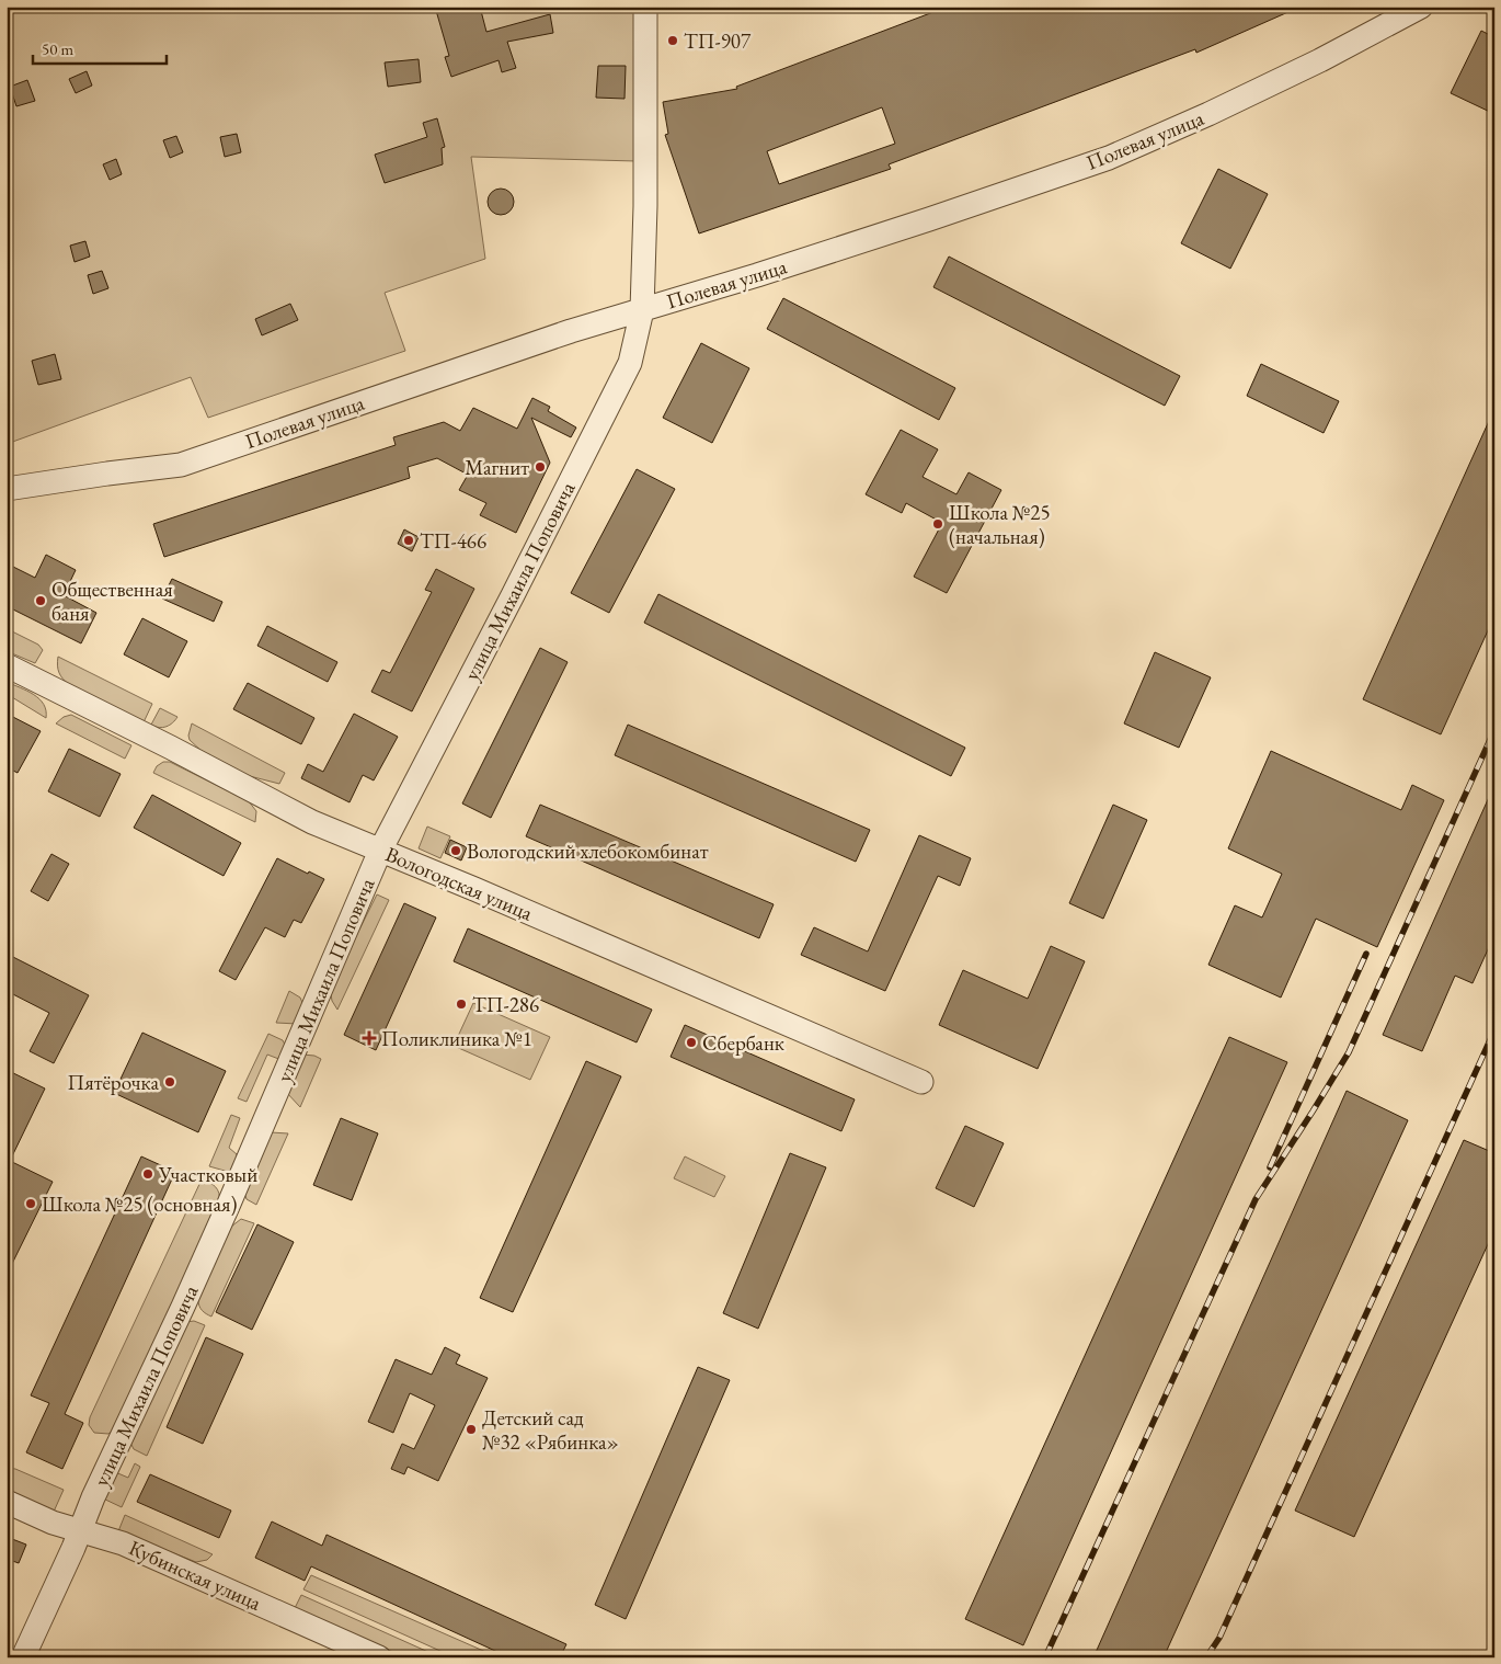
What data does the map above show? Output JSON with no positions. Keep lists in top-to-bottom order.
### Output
{
  "streets": {
    "street": [
      "Полевая улица",
      "улица Михаила Поповича",
      "Вологодская улица",
      "Кубинская улица"
    ]
  },
  "crossings": [
    ["Полевая улица", "улица Михаила Поповича"],
    ["улица Михаила Поповича", "Вологодская улица"],
    ["улица Михаила Поповича", "Кубинская улица"]
  ],
  "places": {
    "other": [
      "ТП-907",
      "Магнит",
      "Школа №25 (начальная)",
      "ТП-466",
      "Общественная баня",
      "Вологодский хлебокомбинат",
      "ТП-286",
      "Сбербанк",
      "Пятёрочка",
      "Участковый",
      "Школа №25 (основная)",
      "Детский сад №32 «Рябинка»"
    ],
    "health": ["Поликлиника №1"]
  },
  "scale_bar": "50 m"
}
